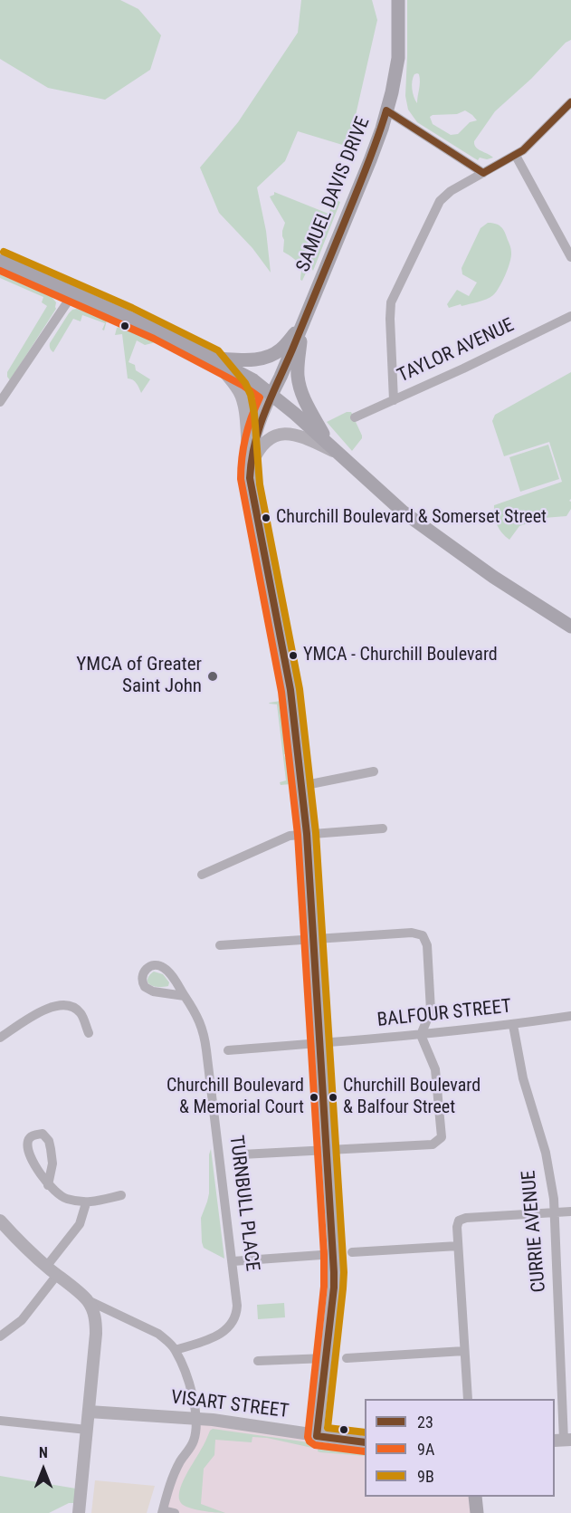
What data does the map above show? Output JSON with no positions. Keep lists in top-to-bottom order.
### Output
{
  "streets": {
    "main road": ["SAMUEL DAVIS DRIVE"],
    "street": [
      "TAYLOR AVENUE",
      "BALFOUR STREET",
      "TURNBULL PLACE",
      "CURRIE AVENUE",
      "VISART STREET"
    ]
  },
  "crossings": [
    ["BALFOUR STREET", "CURRIE AVENUE"]
  ],
  "places": [
    "Churchill Boulevard & Somerset Street",
    "YMCA - Churchill Boulevard",
    "YMCA of Greater Saint John",
    "Churchill Boulevard & Memorial Court",
    "Churchill Boulevard & Balfour Street"
  ],
  "lines": ["transit line 23", "transit line 9B", "transit line 9A"],
  "legend": ["23", "9A", "9B"],
  "north": "top"
}
